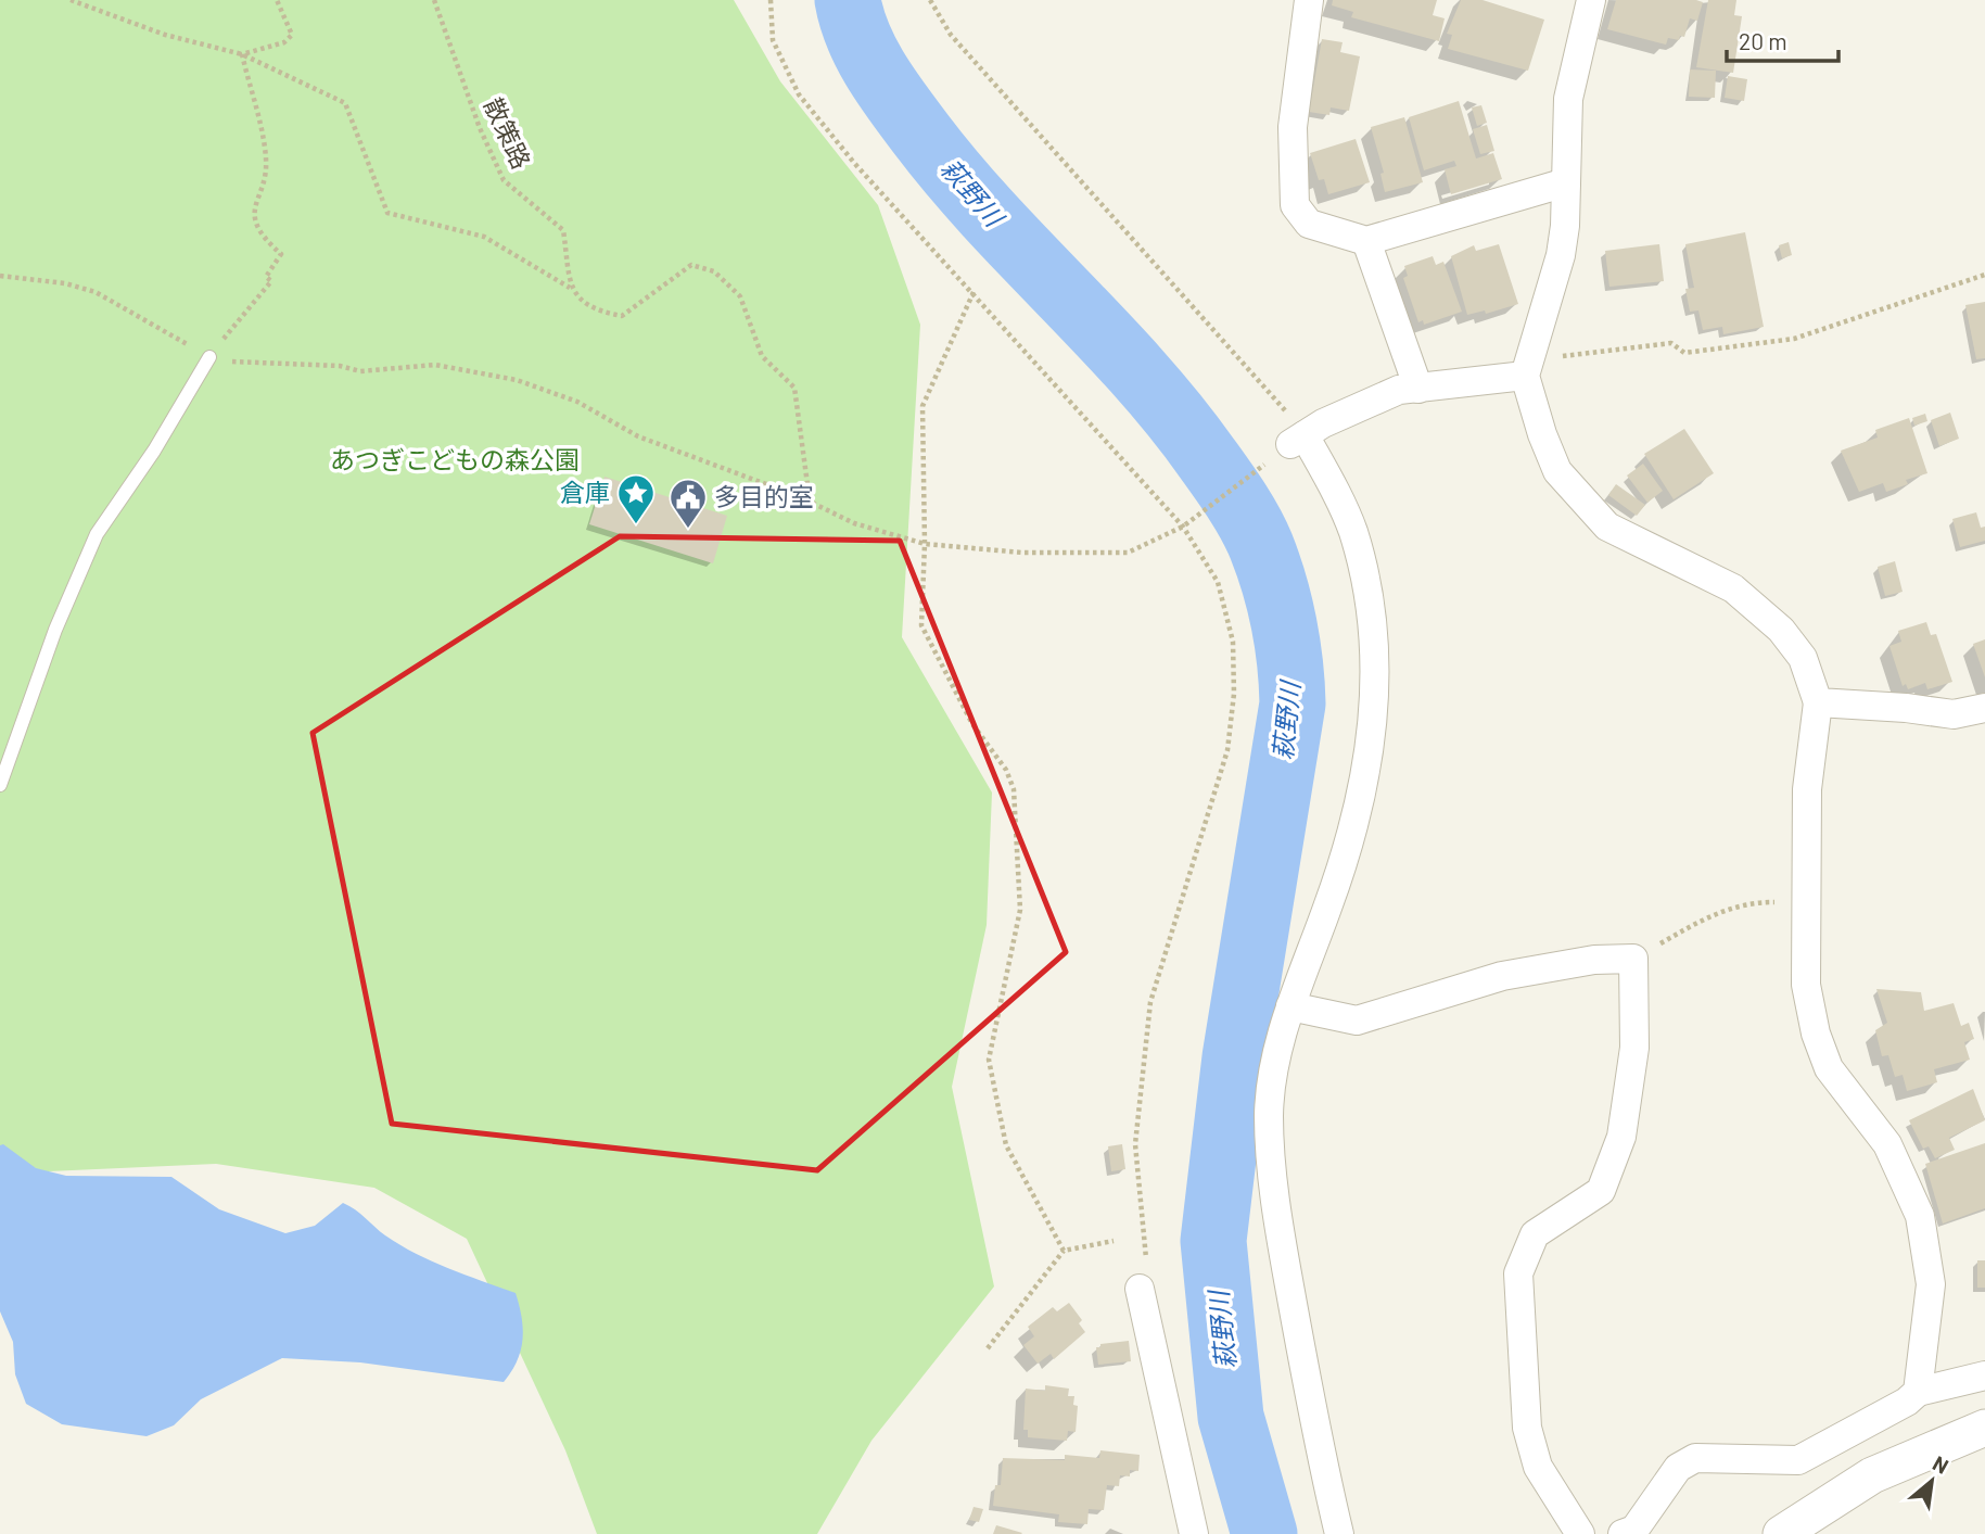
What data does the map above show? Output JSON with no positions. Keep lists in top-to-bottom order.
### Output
{
  "streets": {
    "path": ["散策路"]
  },
  "water": ["萩野川"],
  "parks": ["あつぎこどもの森公園"],
  "places": {
    "place": ["倉庫"],
    "public building": ["多目的室"]
  },
  "scale_bar": "20 m",
  "north": "top right"
}
